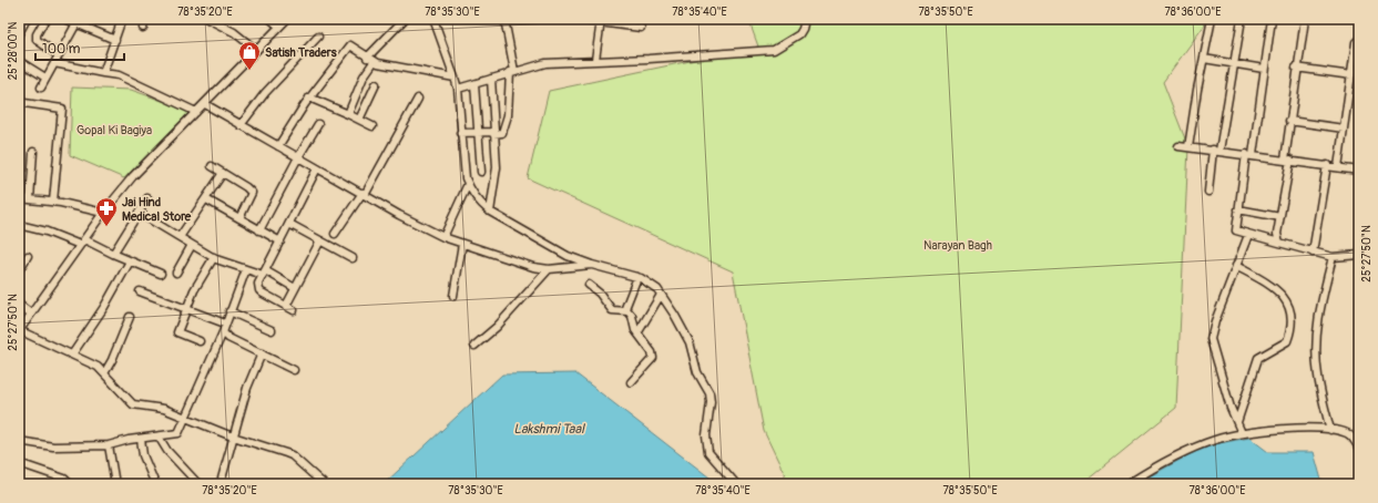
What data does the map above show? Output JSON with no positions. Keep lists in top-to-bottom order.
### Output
{
  "water": ["Lakshmi Taal"],
  "parks": ["Gopal Ki Bagiya", "Narayan Bagh"],
  "places": {
    "shop": ["Satish Traders"],
    "pharmacy": ["Jai Hind Medical Store"]
  },
  "scale_bar": "100 m",
  "coordinates": [
    "78°35'20\"E",
    "78°35'30\"E",
    "78°35'40\"E",
    "78°35'50\"E",
    "78°36'00\"E",
    "25°28'00\"N",
    "25°27'50\"N"
  ]
}
